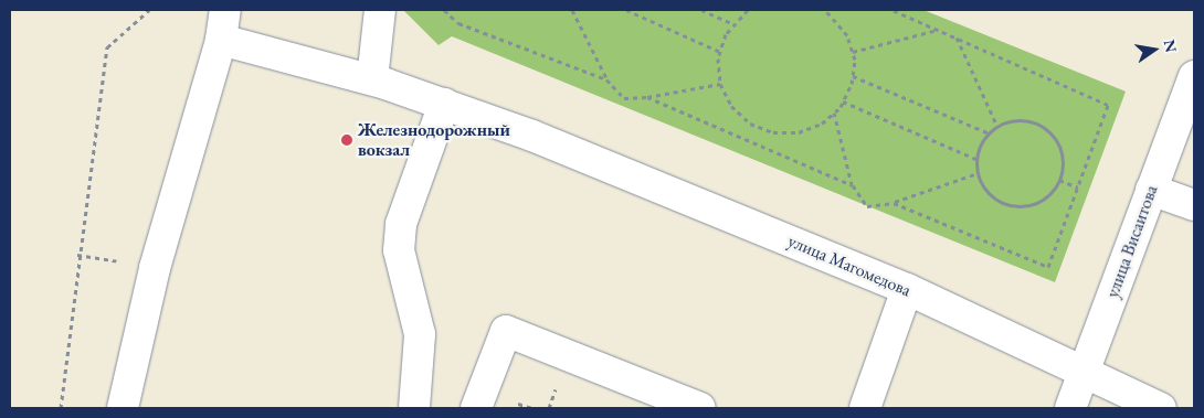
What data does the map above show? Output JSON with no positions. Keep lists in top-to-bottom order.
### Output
{
  "streets": {
    "street": ["улица Висаитова", "улица Магомедова"]
  },
  "crossings": [
    ["улица Висаитова", "улица Магомедова"]
  ],
  "places": ["Железнодорожный вокзал"],
  "north": "right"
}
